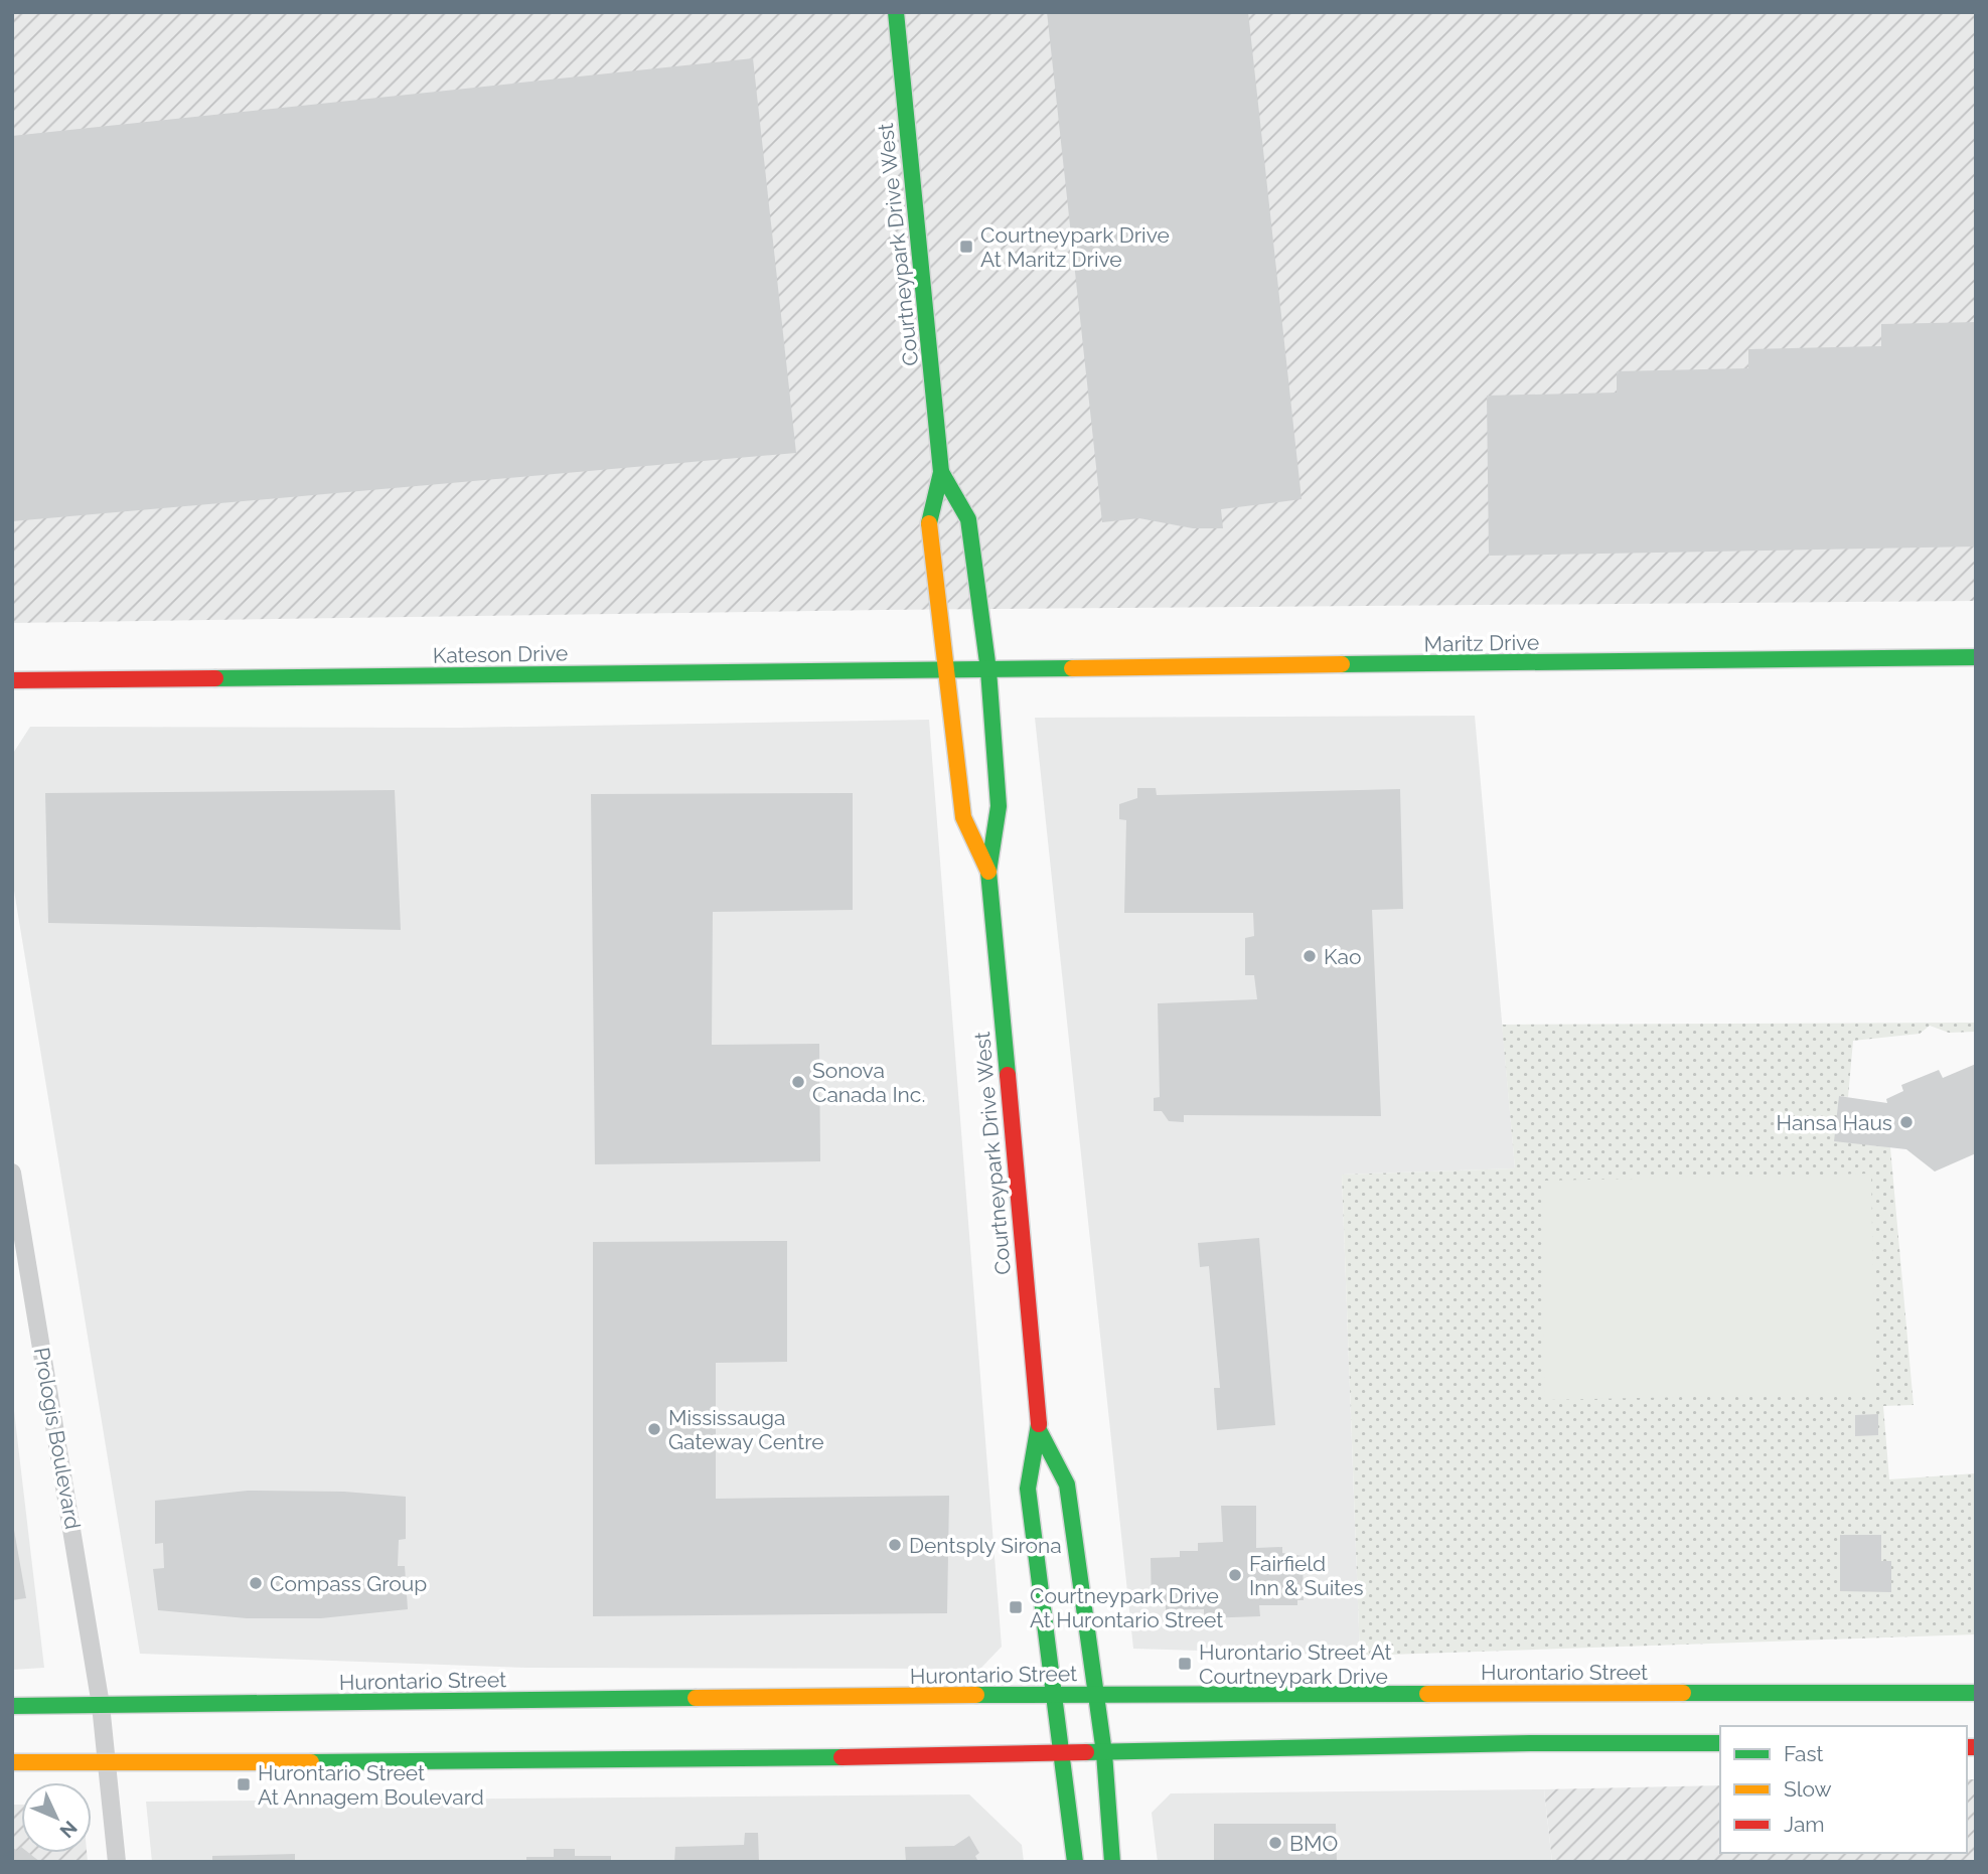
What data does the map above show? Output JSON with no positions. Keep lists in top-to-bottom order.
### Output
{
  "streets": {
    "main road": [
      "Courtneypark Drive West",
      "Maritz Drive",
      "Kateson Drive",
      "Hurontario Street"
    ],
    "street": ["Prologis Boulevard"]
  },
  "crossings": [
    ["Courtneypark Drive West", "Maritz Drive"],
    ["Courtneypark Drive West", "Kateson Drive"],
    ["Courtneypark Drive West", "Hurontario Street"],
    ["Maritz Drive", "Kateson Drive"],
    ["Prologis Boulevard", "Hurontario Street"]
  ],
  "places": {
    "transit": [
      "Courtneypark Drive At Maritz Drive",
      "Courtneypark Drive At Hurontario Street",
      "Hurontario Street At Courtneypark Drive",
      "Hurontario Street At Annagem Boulevard"
    ],
    "other": [
      "Kao",
      "Sonova Canada Inc.",
      "Hansa Haus",
      "Mississauga Gateway Centre",
      "Dentsply Sirona",
      "Fairfield Inn & Suites",
      "Compass Group",
      "BMO"
    ]
  },
  "legend": ["Fast", "Slow", "Jam"],
  "north": "bottom right"
}
